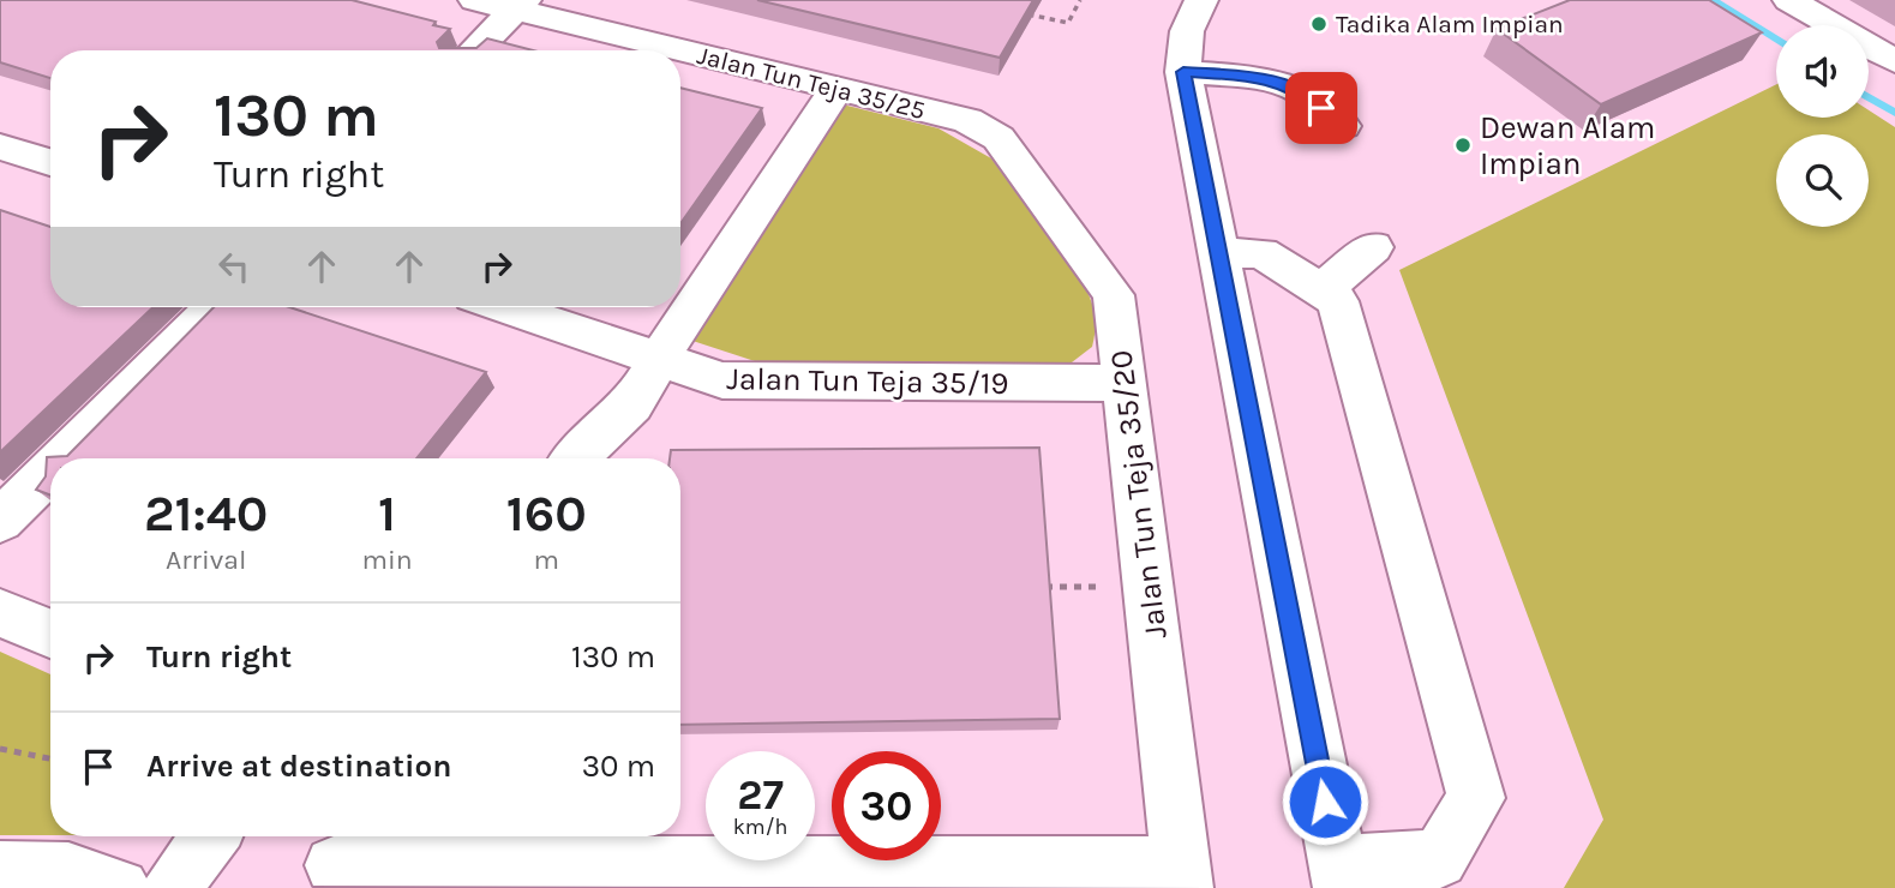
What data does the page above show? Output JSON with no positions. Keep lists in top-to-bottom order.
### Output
{
  "streets": {
    "street": ["Jalan Tun Teja 35/25", "Jalan Tun Teja 35/19", "Jalan Tun Teja 35/20"]
  },
  "crossings": [
    ["Jalan Tun Teja 35/25", "Jalan Tun Teja 35/20"],
    ["Jalan Tun Teja 35/19", "Jalan Tun Teja 35/20"]
  ],
  "places": ["Tadika Alam Impian", "Dewan Alam Impian"],
  "page": {
    "turn": ["130 m", "Turn right"],
    "eta": [
      "21:40",
      "Arrival",
      "1",
      "min",
      "160",
      "m"
    ],
    "list": [
      {
        "name": "Turn right",
        "value": "130 m"
      },
      {
        "name": "Arrive at destination",
        "value": "30 m"
      }
    ],
    "speed": "27 km/h",
    "limit": "30"
  }
}
